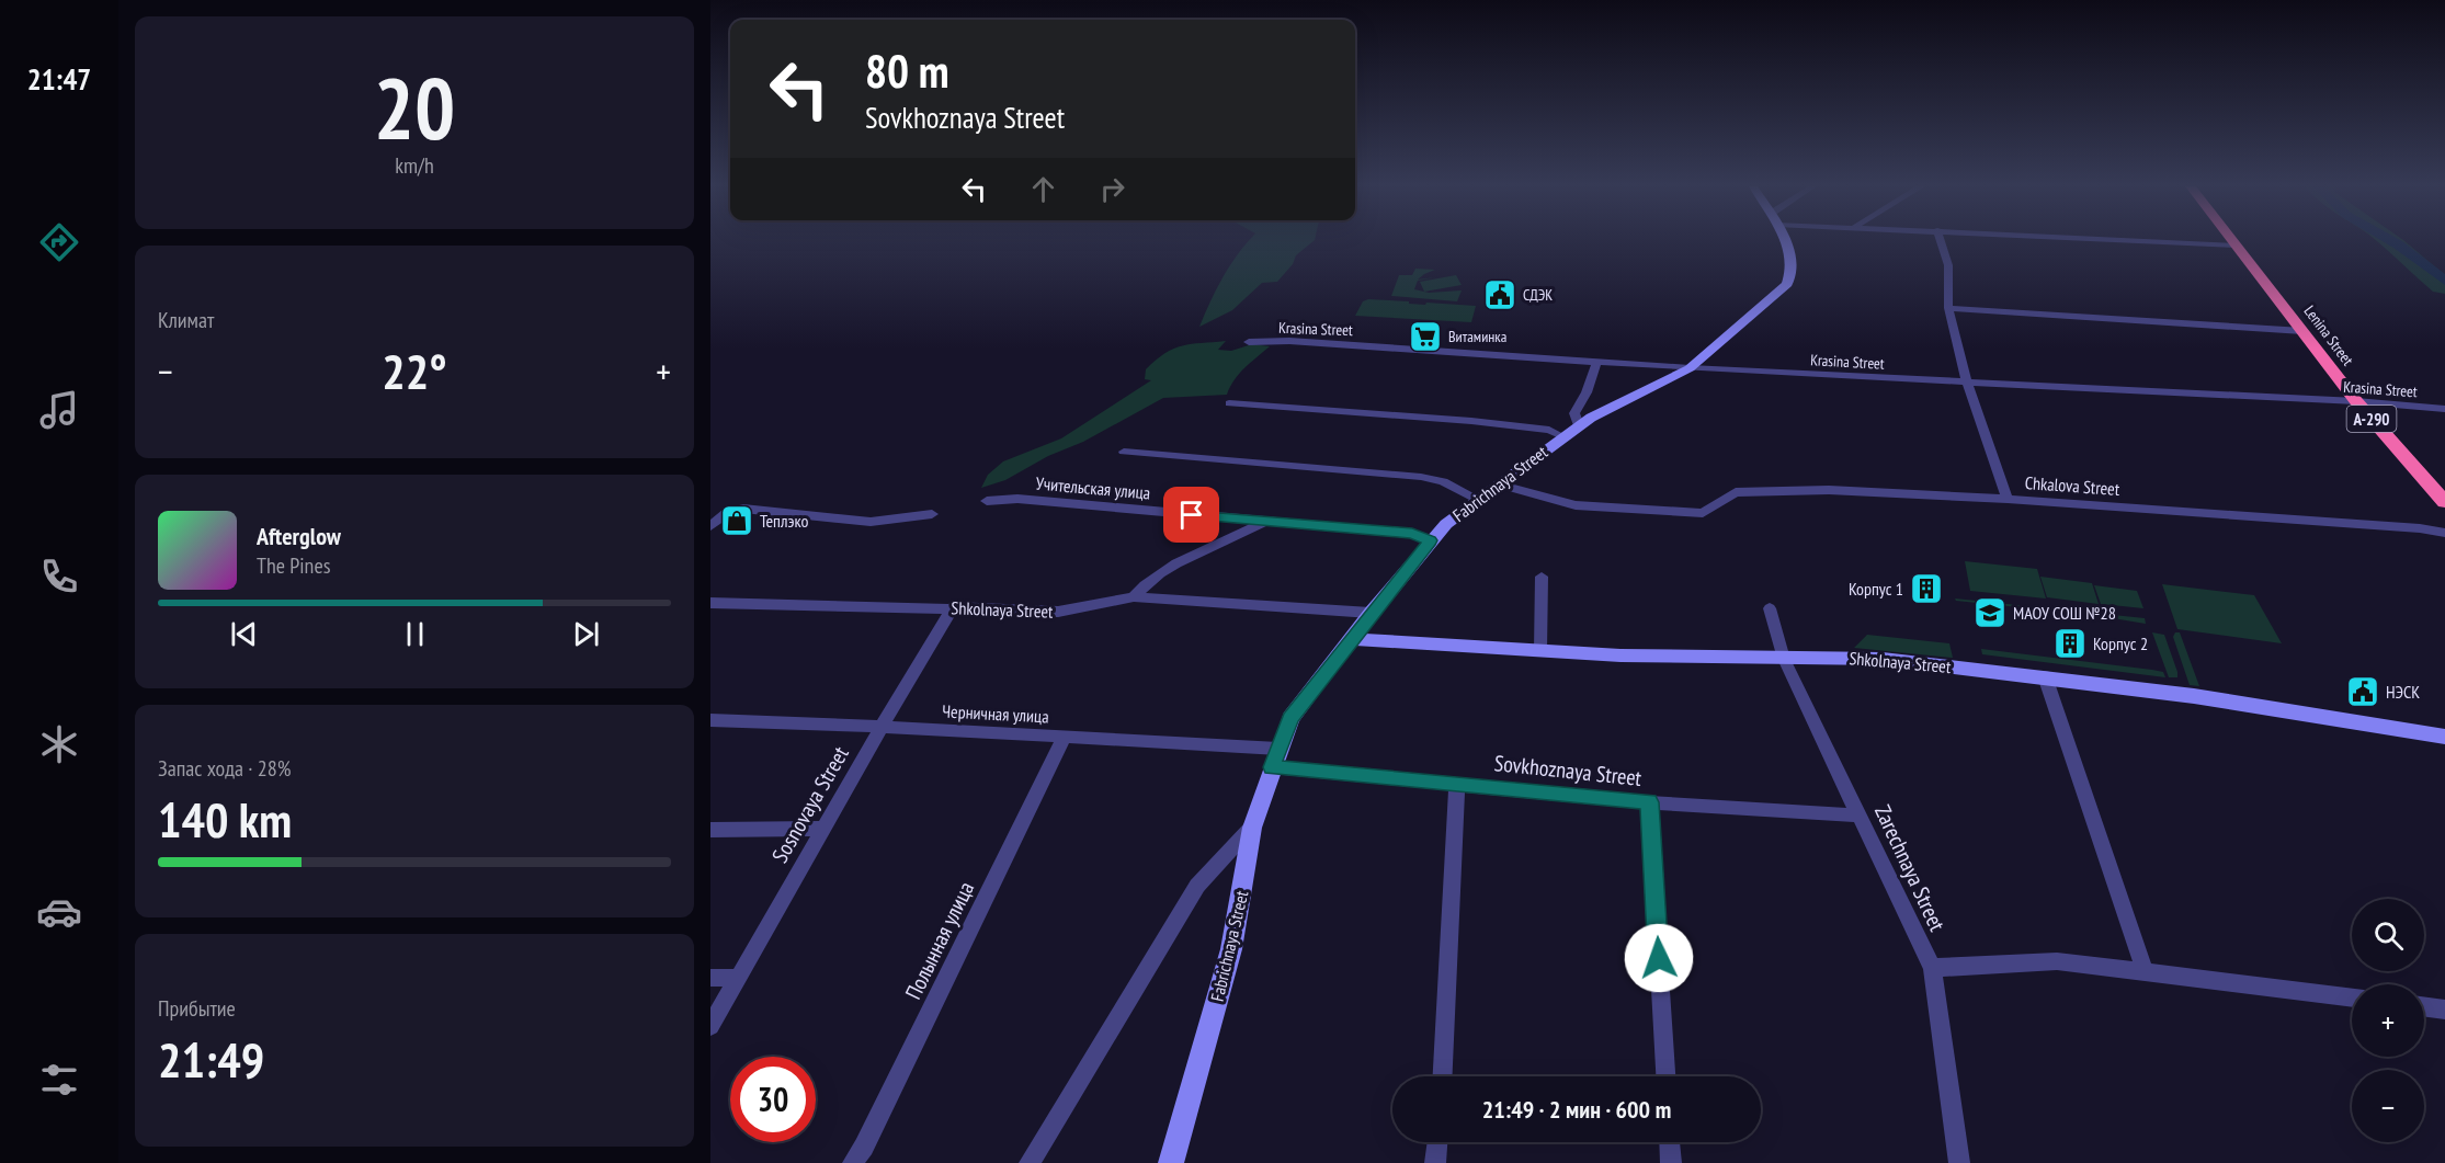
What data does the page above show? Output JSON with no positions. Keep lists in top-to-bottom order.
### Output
{
  "streets": {
    "highway": ["Lenina Street", "А-290"],
    "street": [
      "Krasina Street",
      "Fabrichnaya Street",
      "Chkalova Street",
      "Учительская улица",
      "Shkolnaya Street",
      "Черничная улица",
      "Sovkhoznaya Street",
      "Sosnovaya Street",
      "Zarechnaya Street",
      "Полынная улица"
    ]
  },
  "crossings": [
    ["Krasina Street", "Lenina Street"],
    ["Krasina Street", "Fabrichnaya Street"],
    ["Fabrichnaya Street", "Chkalova Street"],
    ["Fabrichnaya Street", "Учительская улица"],
    ["Fabrichnaya Street", "Shkolnaya Street"],
    ["Fabrichnaya Street", "Черничная улица"],
    ["Fabrichnaya Street", "Sovkhoznaya Street"],
    ["Shkolnaya Street", "Sosnovaya Street"],
    ["Shkolnaya Street", "Zarechnaya Street"],
    ["Черничная улица", "Sosnovaya Street"],
    ["Черничная улица", "Полынная улица"],
    ["Sovkhoznaya Street", "Zarechnaya Street"]
  ],
  "places": {
    "public building": ["СДЭК", "НЭСК"],
    "supermarket": ["Витаминка"],
    "shop": ["Теплэко"],
    "building": ["Корпус 1", "Корпус 2"],
    "school or university": ["МАОУ СОШ №28"]
  },
  "page": {
    "tabs": "21:47",
    "tile": [
      ["20", "km/h"],
      "Климат",
      ["Запас хода · 28%", "140 km"],
      ["Прибытие", "21:49"]
    ],
    "turn": ["80 m", "Sovkhoznaya Street"],
    "heat": ["−", "22°", "+"],
    "song": ["Afterglow", "The Pines"],
    "map_buttons": ["+", "−"],
    "limit": "30",
    "trip": "21:49 · 2 мин · 600 m"
  }
}
